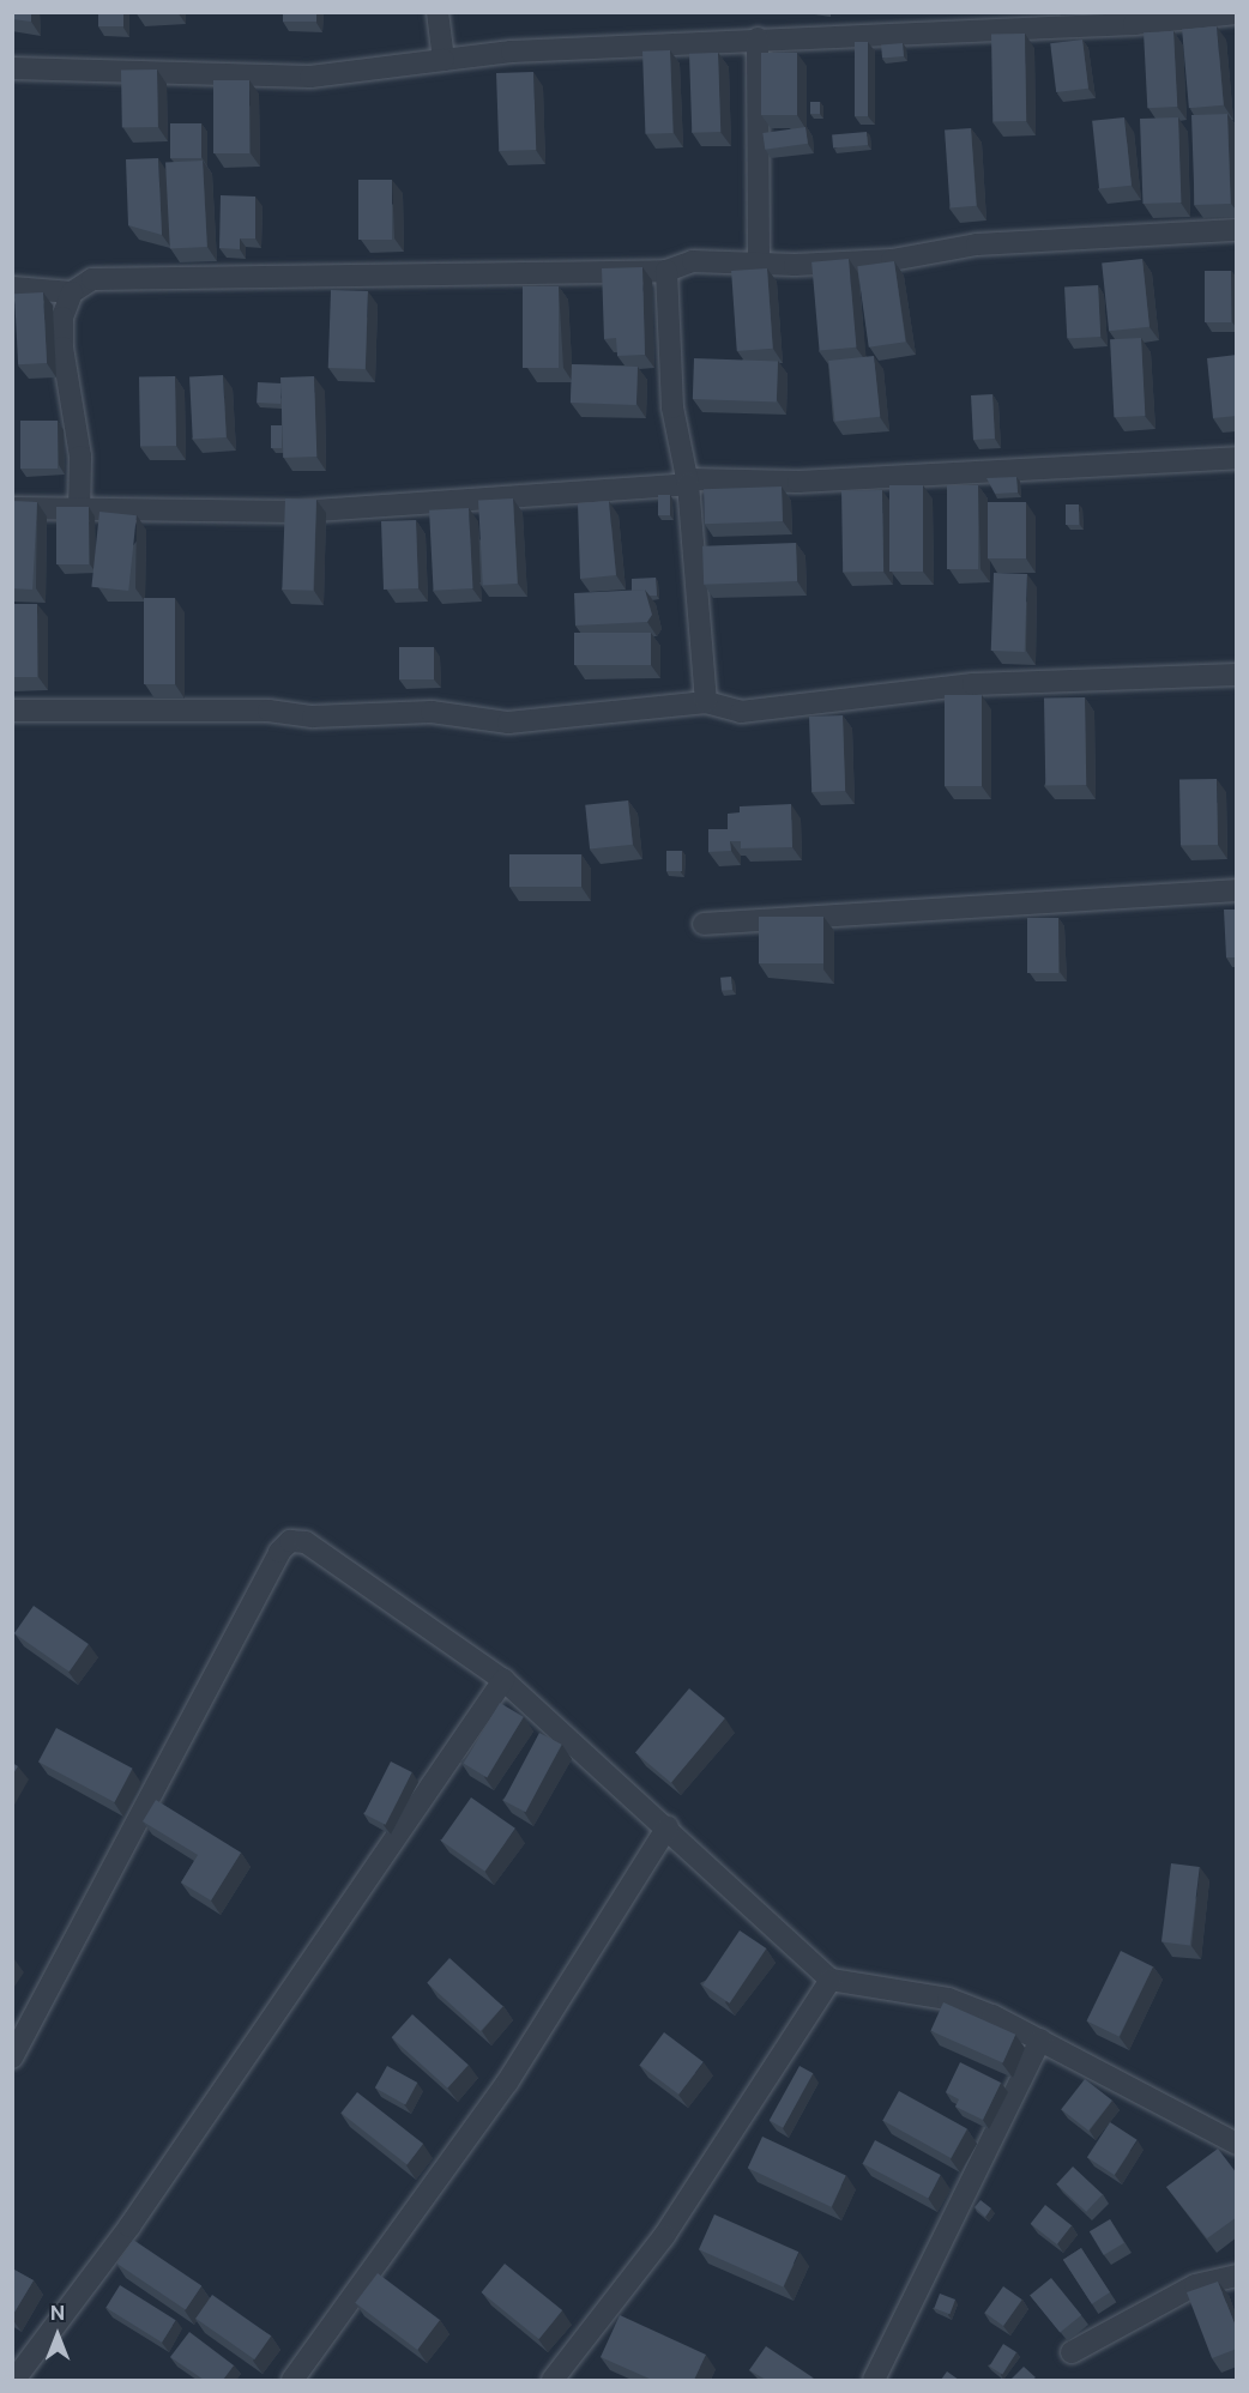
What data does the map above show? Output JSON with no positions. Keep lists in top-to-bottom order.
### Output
{
  "north": "top"
}
